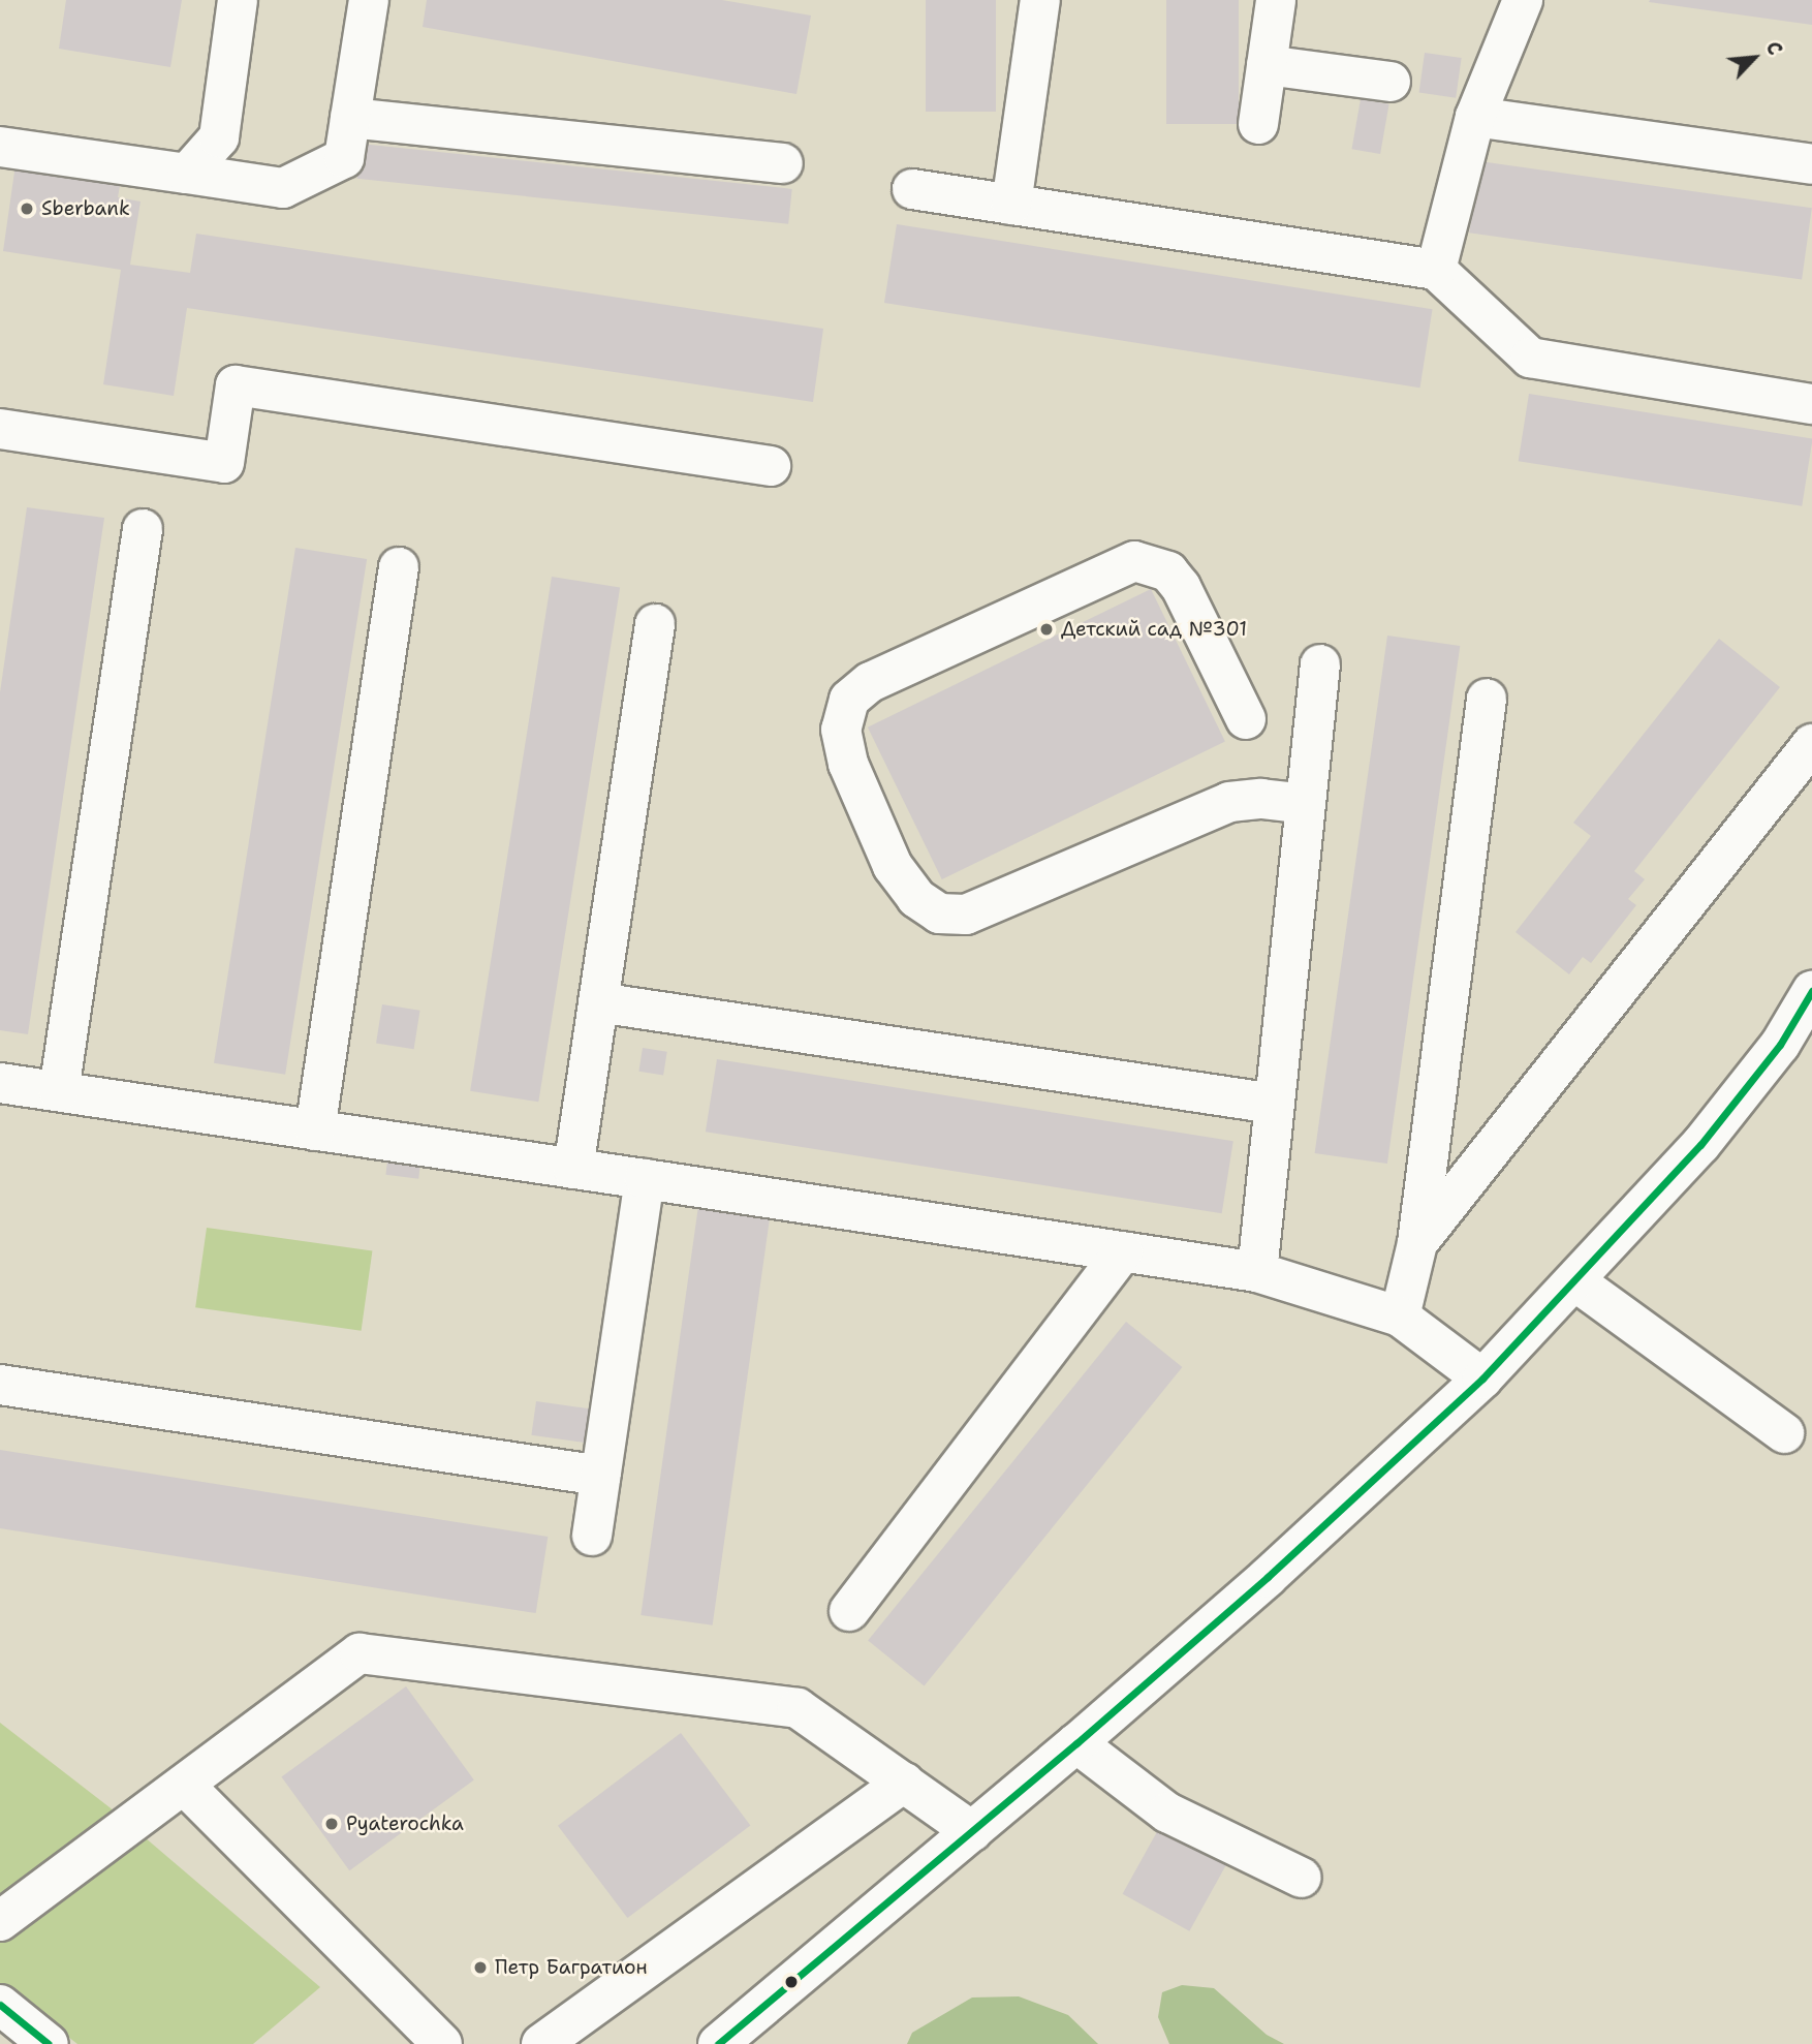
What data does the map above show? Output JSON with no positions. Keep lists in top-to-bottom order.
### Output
{
  "places": [
    "Sberbank",
    "Детский сад №301",
    "Pyaterochka",
    "Петр Багратион"
  ],
  "north": "top right"
}
